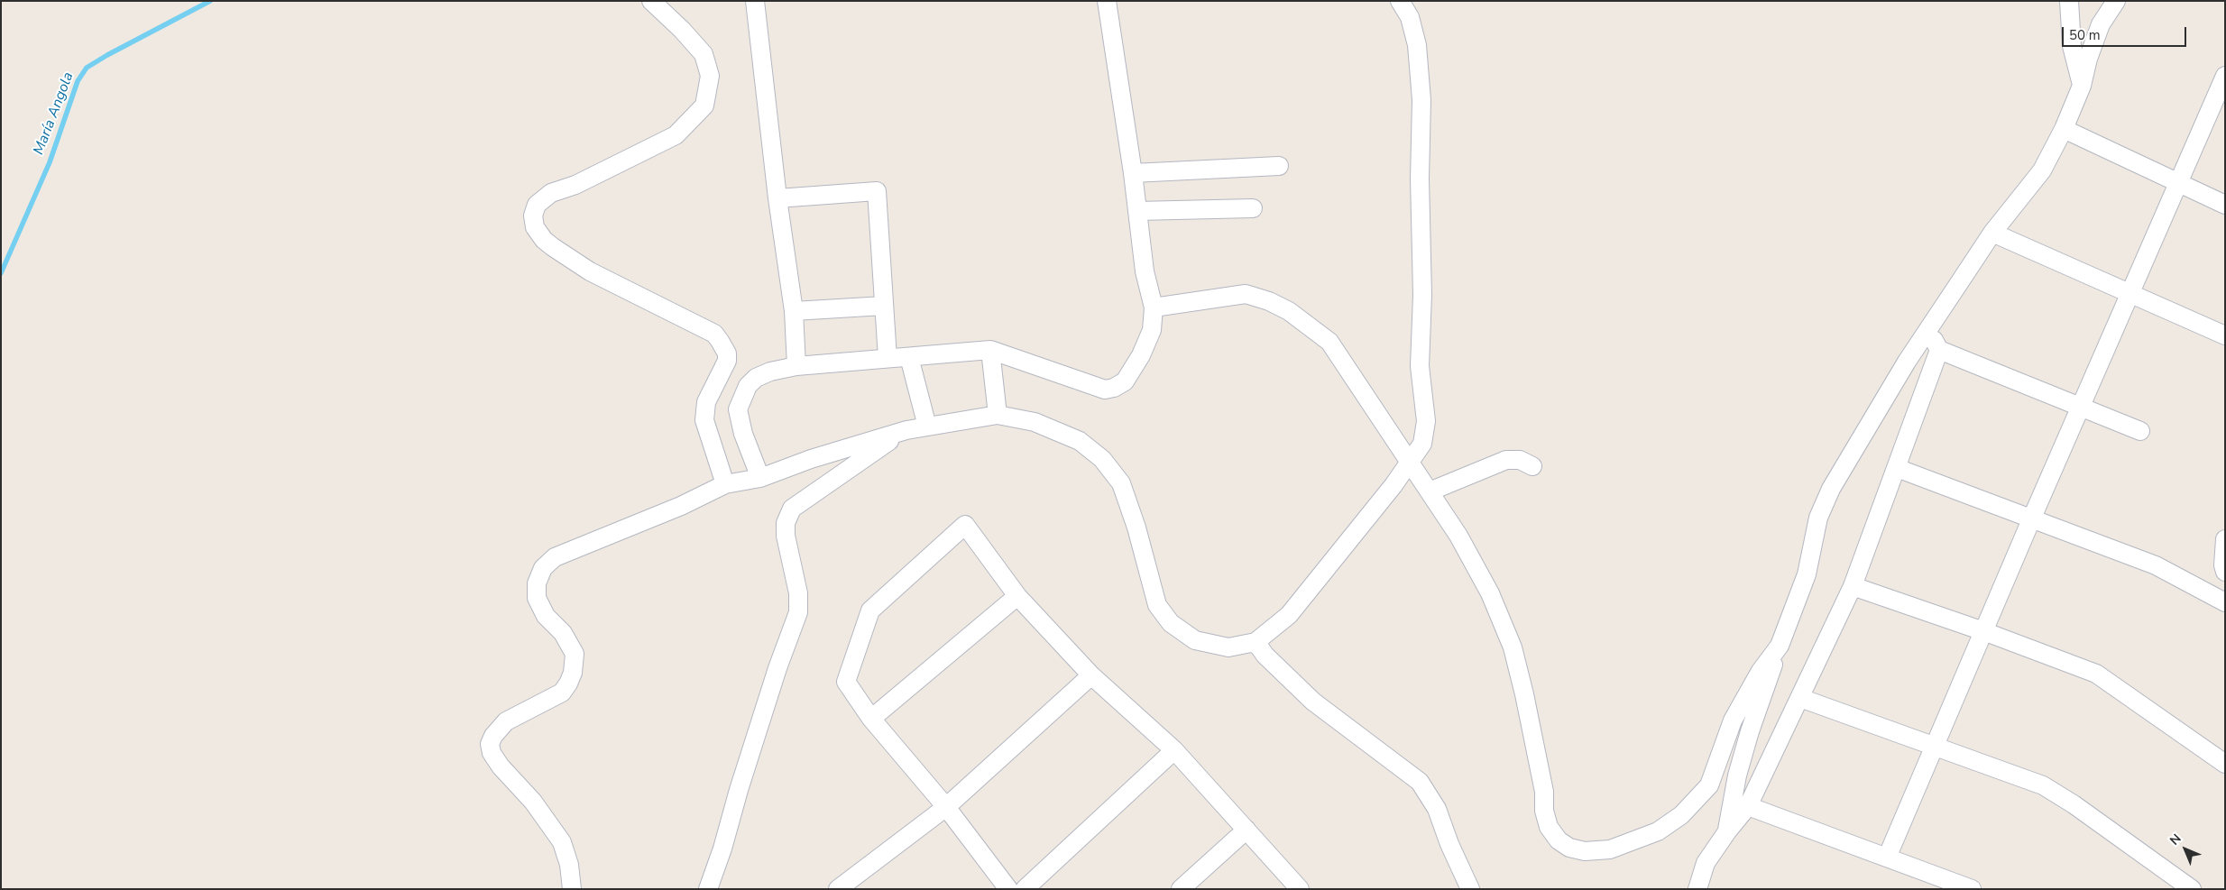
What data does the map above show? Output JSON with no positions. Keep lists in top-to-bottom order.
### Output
{
  "water": ["María Angola"],
  "scale_bar": "50 m",
  "north": "top left"
}
